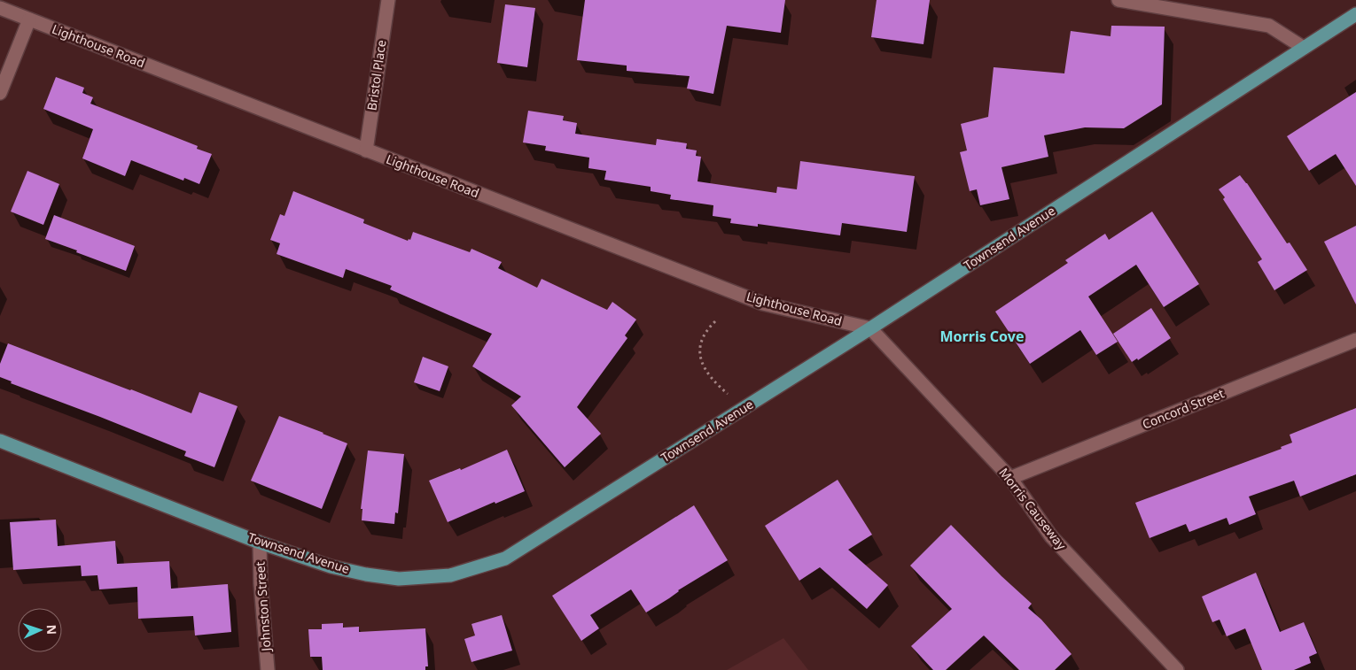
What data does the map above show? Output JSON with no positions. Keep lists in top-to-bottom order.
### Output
{
  "streets": {
    "main road": ["Townsend Avenue"],
    "street": [
      "Lighthouse Road",
      "Bristol Place",
      "Concord Street",
      "Morris Causeway",
      "Johnston Street"
    ]
  },
  "crossings": [
    ["Lighthouse Road", "Bristol Place"],
    ["Lighthouse Road", "Townsend Avenue"],
    ["Lighthouse Road", "Morris Causeway"],
    ["Townsend Avenue", "Morris Causeway"],
    ["Townsend Avenue", "Johnston Street"],
    ["Concord Street", "Morris Causeway"]
  ],
  "districts": ["Morris Cove"],
  "north": "right"
}
